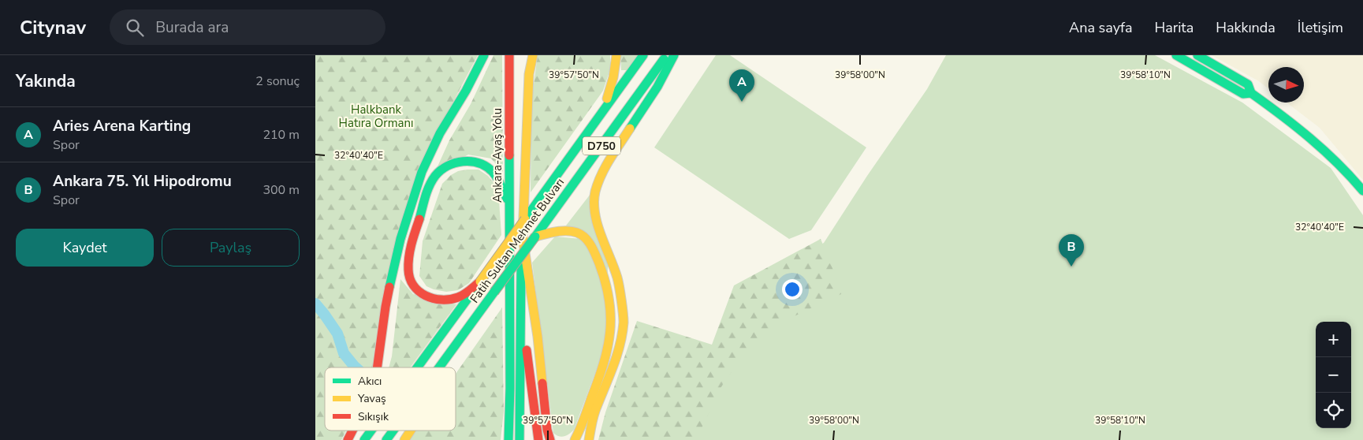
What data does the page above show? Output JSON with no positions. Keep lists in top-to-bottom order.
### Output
{
  "streets": {
    "main road": ["D750", "Ankara-Ayaş Yolu", "Fatih Sultan Mehmet Bulvarı"]
  },
  "parks": ["Halkbank Hatıra Ormanı"],
  "legend": ["Akıcı", "Yavaş", "Sıkışık"],
  "north": "right",
  "page": {
    "header": "Citynav",
    "search": "Burada ara",
    "nav": [
      "Ana sayfa",
      "Harita",
      "Hakkında",
      "İletişim"
    ],
    "heading": ["Yakında", "2 sonuç"],
    "pins": ["A", "B"],
    "list": [
      {
        "mark": "A",
        "name": "Aries Arena Karting",
        "note": "Spor",
        "value": "210 m"
      },
      {
        "mark": "B",
        "name": "Ankara 75. Yıl Hipodromu",
        "note": "Spor",
        "value": "300 m"
      }
    ],
    "buttons": ["Kaydet", "Paylaş"],
    "map_buttons": ["+", "−"]
  },
  "coordinates": [
    "39°57'50\"N",
    "39°58'00\"N",
    "39°58'10\"N",
    "32°40'40\"E"
  ]
}
